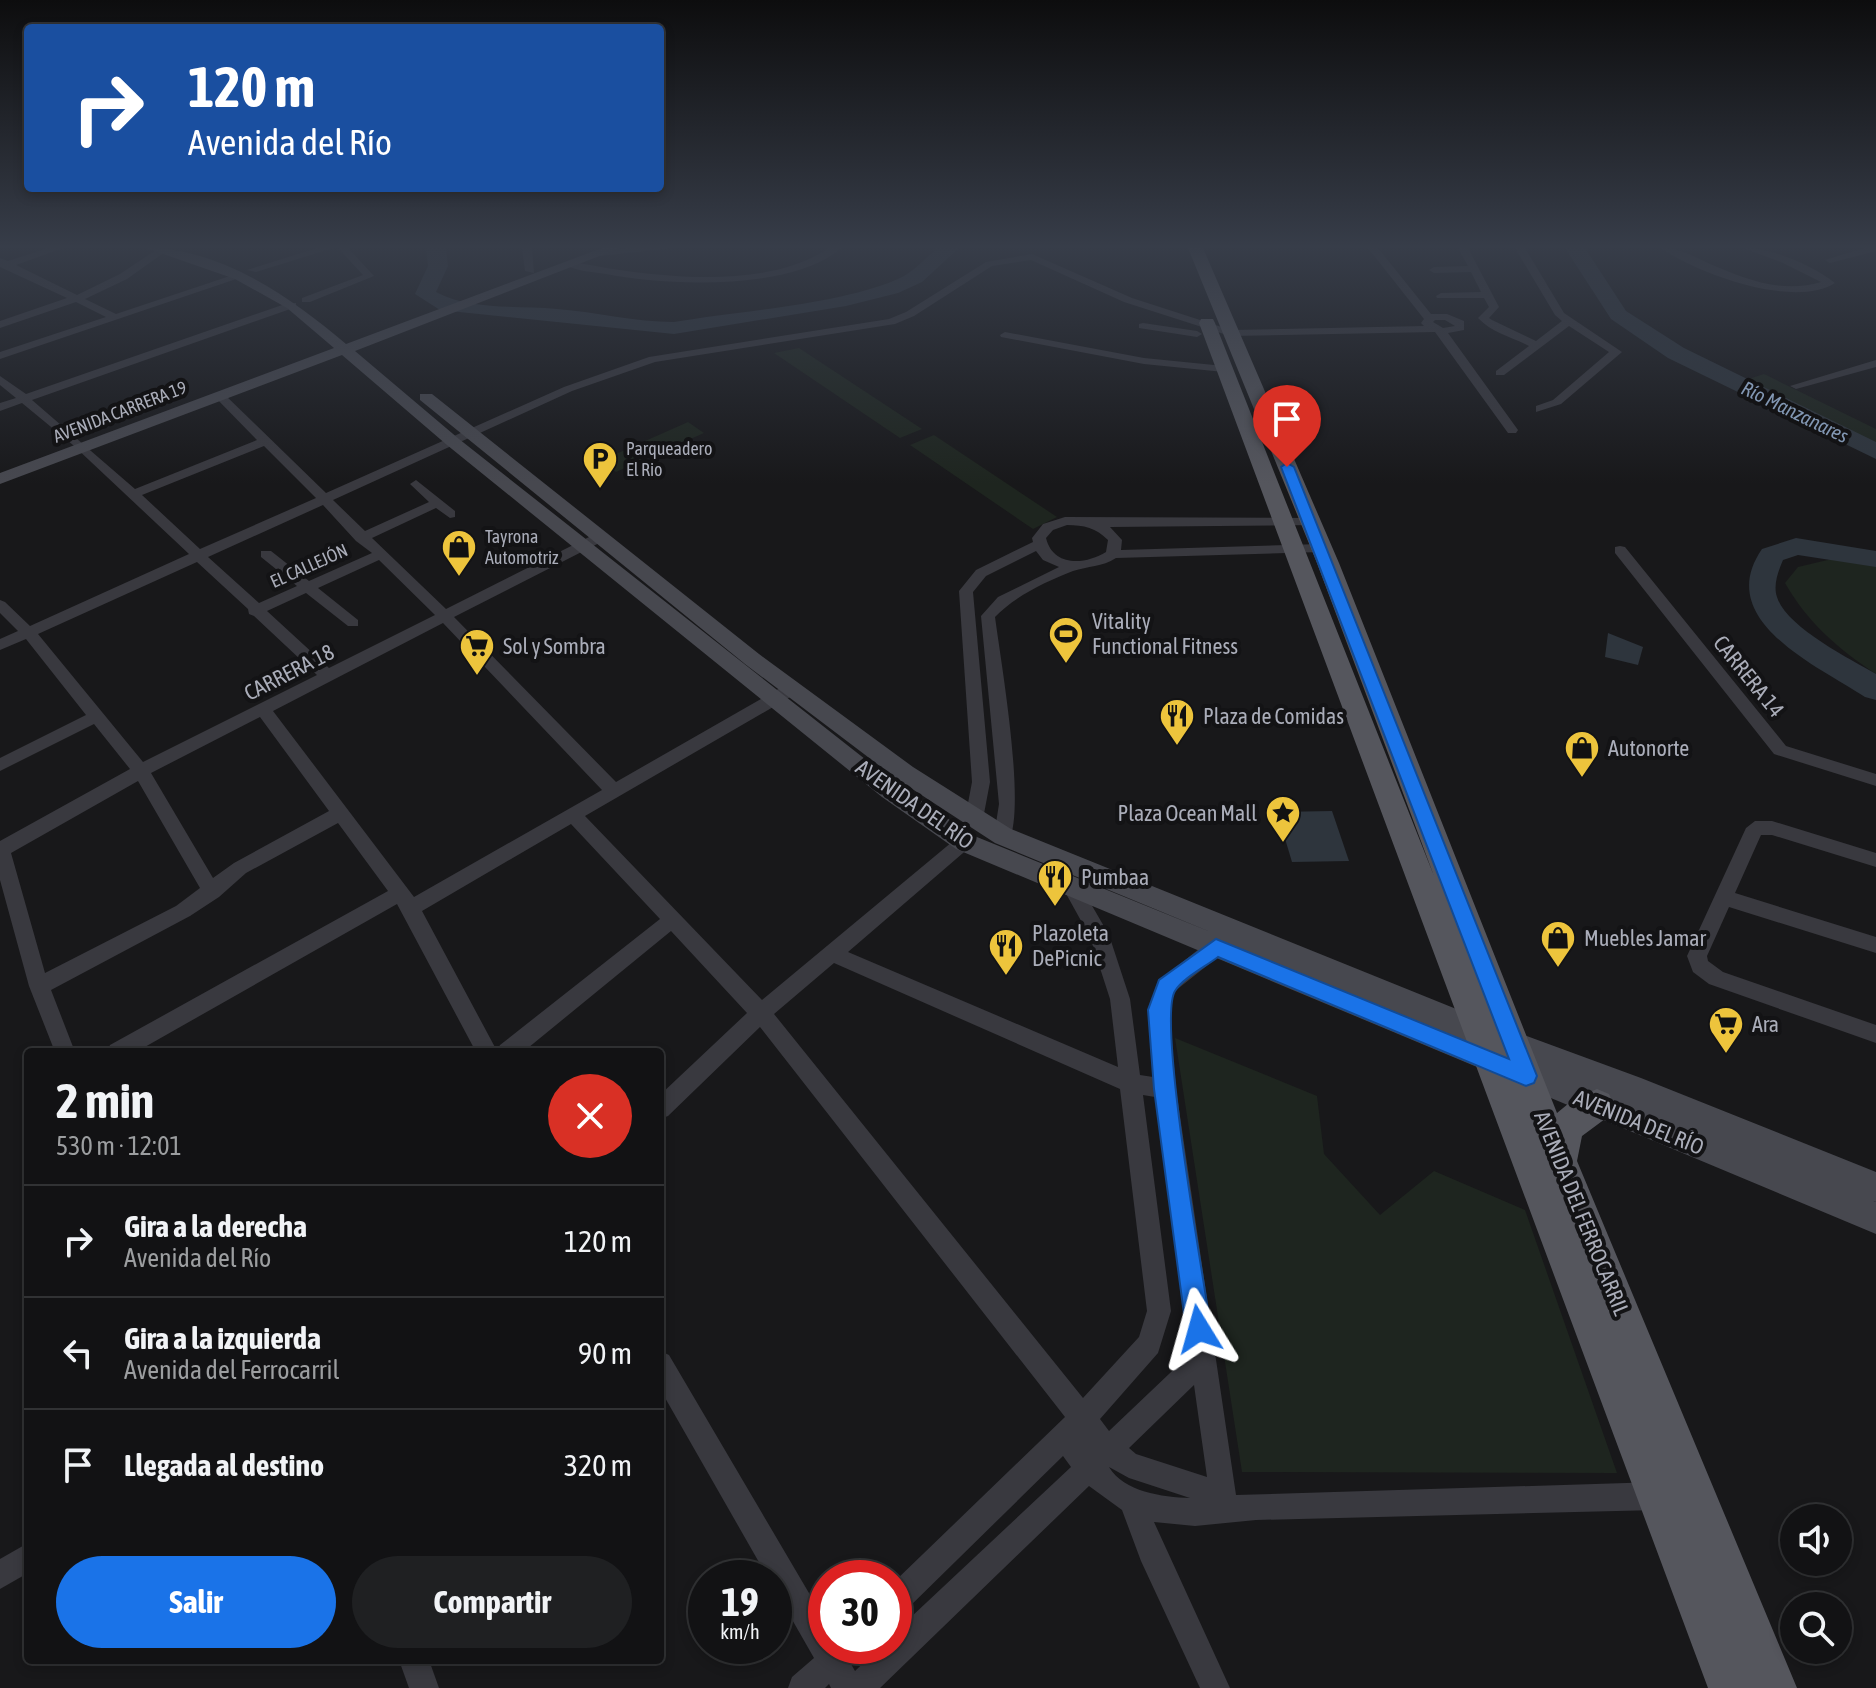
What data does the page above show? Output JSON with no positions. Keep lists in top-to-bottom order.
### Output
{
  "streets": {
    "main road": ["AVENIDA CARRERA 19", "AVENIDA DEL RÍO", "AVENIDA DEL FERROCARRIL"],
    "street": ["EL CALLEJÓN", "CARRERA 18", "CARRERA 14"]
  },
  "crossings": [
    ["AVENIDA CARRERA 19", "AVENIDA DEL RÍO"],
    ["CARRERA 18", "AVENIDA DEL RÍO"],
    ["AVENIDA DEL RÍO", "AVENIDA DEL FERROCARRIL"]
  ],
  "water": ["Río Manzanares"],
  "places": {
    "parking": ["Parqueadero El Rio"],
    "shop": ["Tayrona Automotriz", "Autonorte", "Muebles Jamar"],
    "sports": ["Vitality Functional Fitness"],
    "supermarket": ["Sol y Sombra", "Ara"],
    "restaurant": ["Plaza de Comidas", "Pumbaa", "Plazoleta DePicnic"],
    "place": ["Plaza Ocean Mall"]
  },
  "page": {
    "turn": ["120 m", "Avenida del Río"],
    "heading": ["2 min", "530 m · 12:01"],
    "list": [
      {
        "name": "Gira a la derecha",
        "note": "Avenida del Río",
        "value": "120 m"
      },
      {
        "name": "Gira a la izquierda",
        "note": "Avenida del Ferrocarril",
        "value": "90 m"
      },
      {
        "name": "Llegada al destino",
        "value": "320 m"
      }
    ],
    "buttons": ["Salir", "Compartir"],
    "speed": "19 km/h",
    "limit": "30"
  }
}
